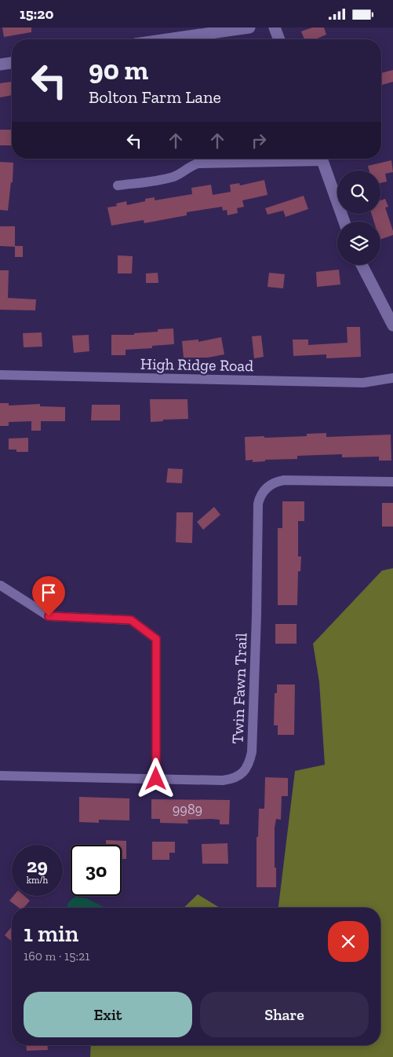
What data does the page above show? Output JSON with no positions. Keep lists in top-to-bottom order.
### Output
{
  "streets": {
    "street": ["High Ridge Road", "Twin Fawn Trail"]
  },
  "house_numbers": ["9989"],
  "page": {
    "status": "15:20",
    "turn": ["90 m", "Bolton Farm Lane"],
    "speed": "29 km/h",
    "limit": "30",
    "heading": ["1 min", "160 m · 15:21"],
    "buttons": ["Exit", "Share"]
  }
}
